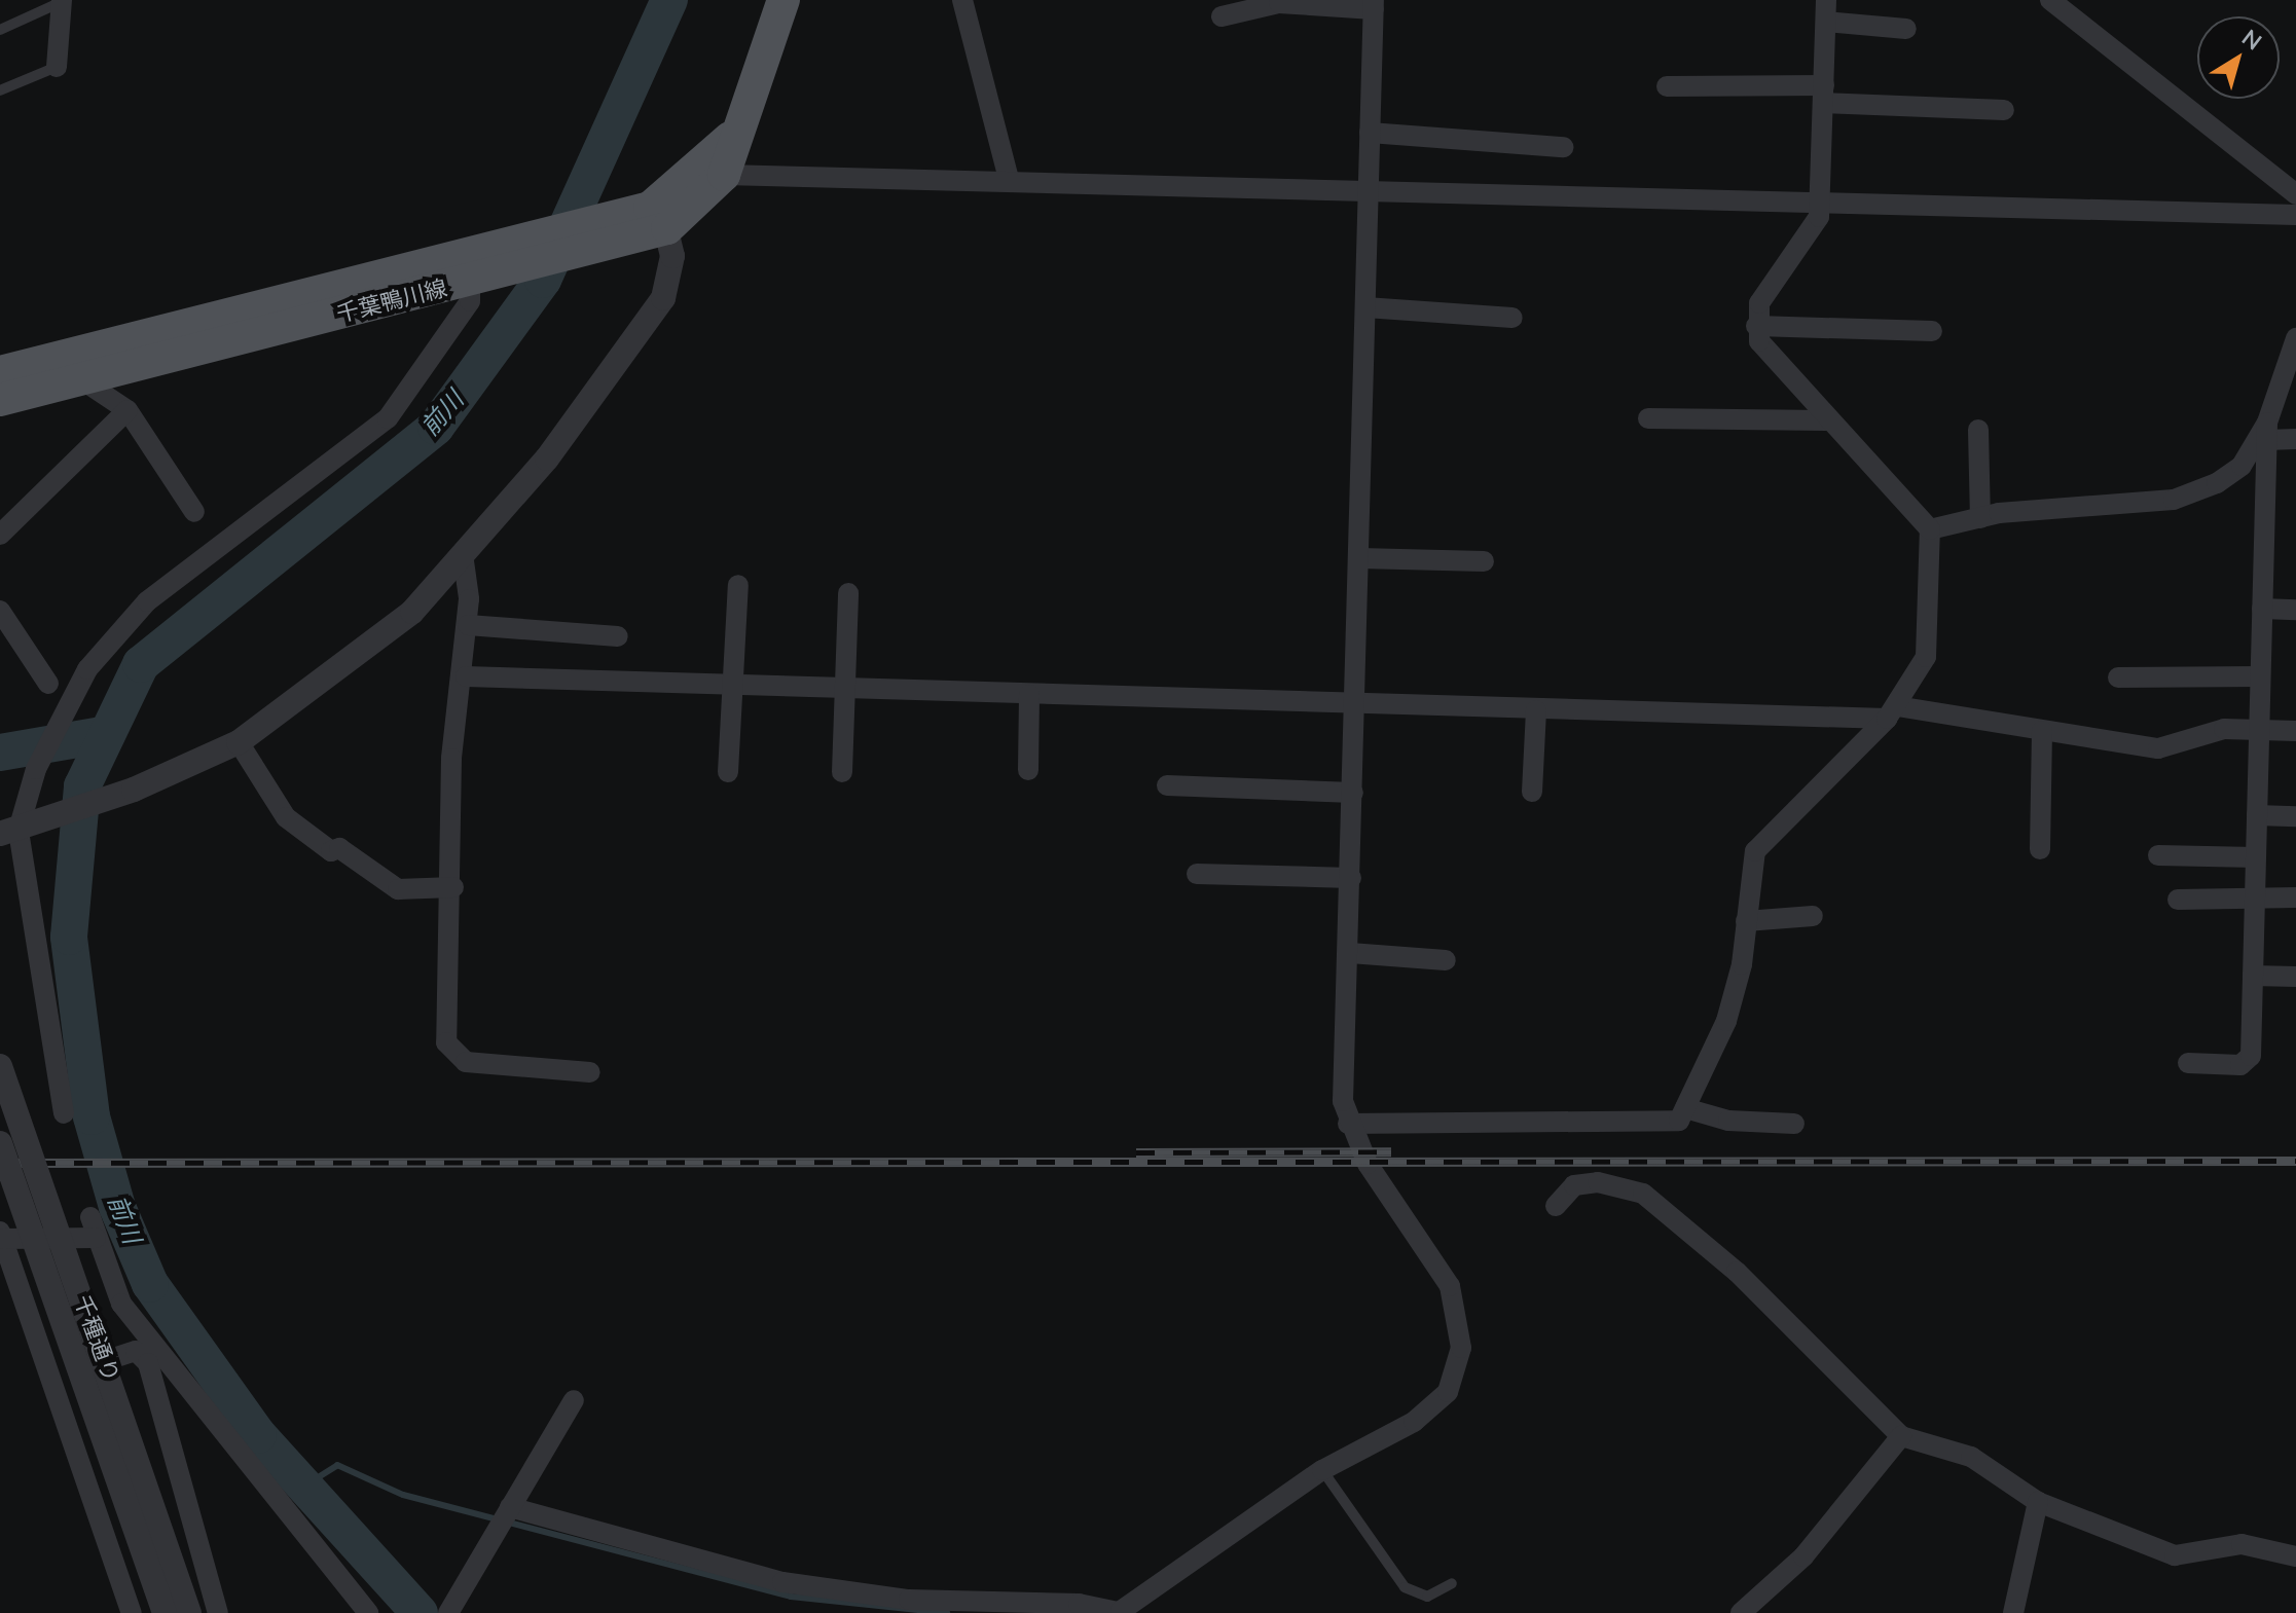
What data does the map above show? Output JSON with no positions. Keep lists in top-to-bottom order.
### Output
{
  "streets": {
    "main road": ["千葉鴨川線"],
    "street": ["千種通り"]
  },
  "water": ["前川"],
  "north": "top right"
}
